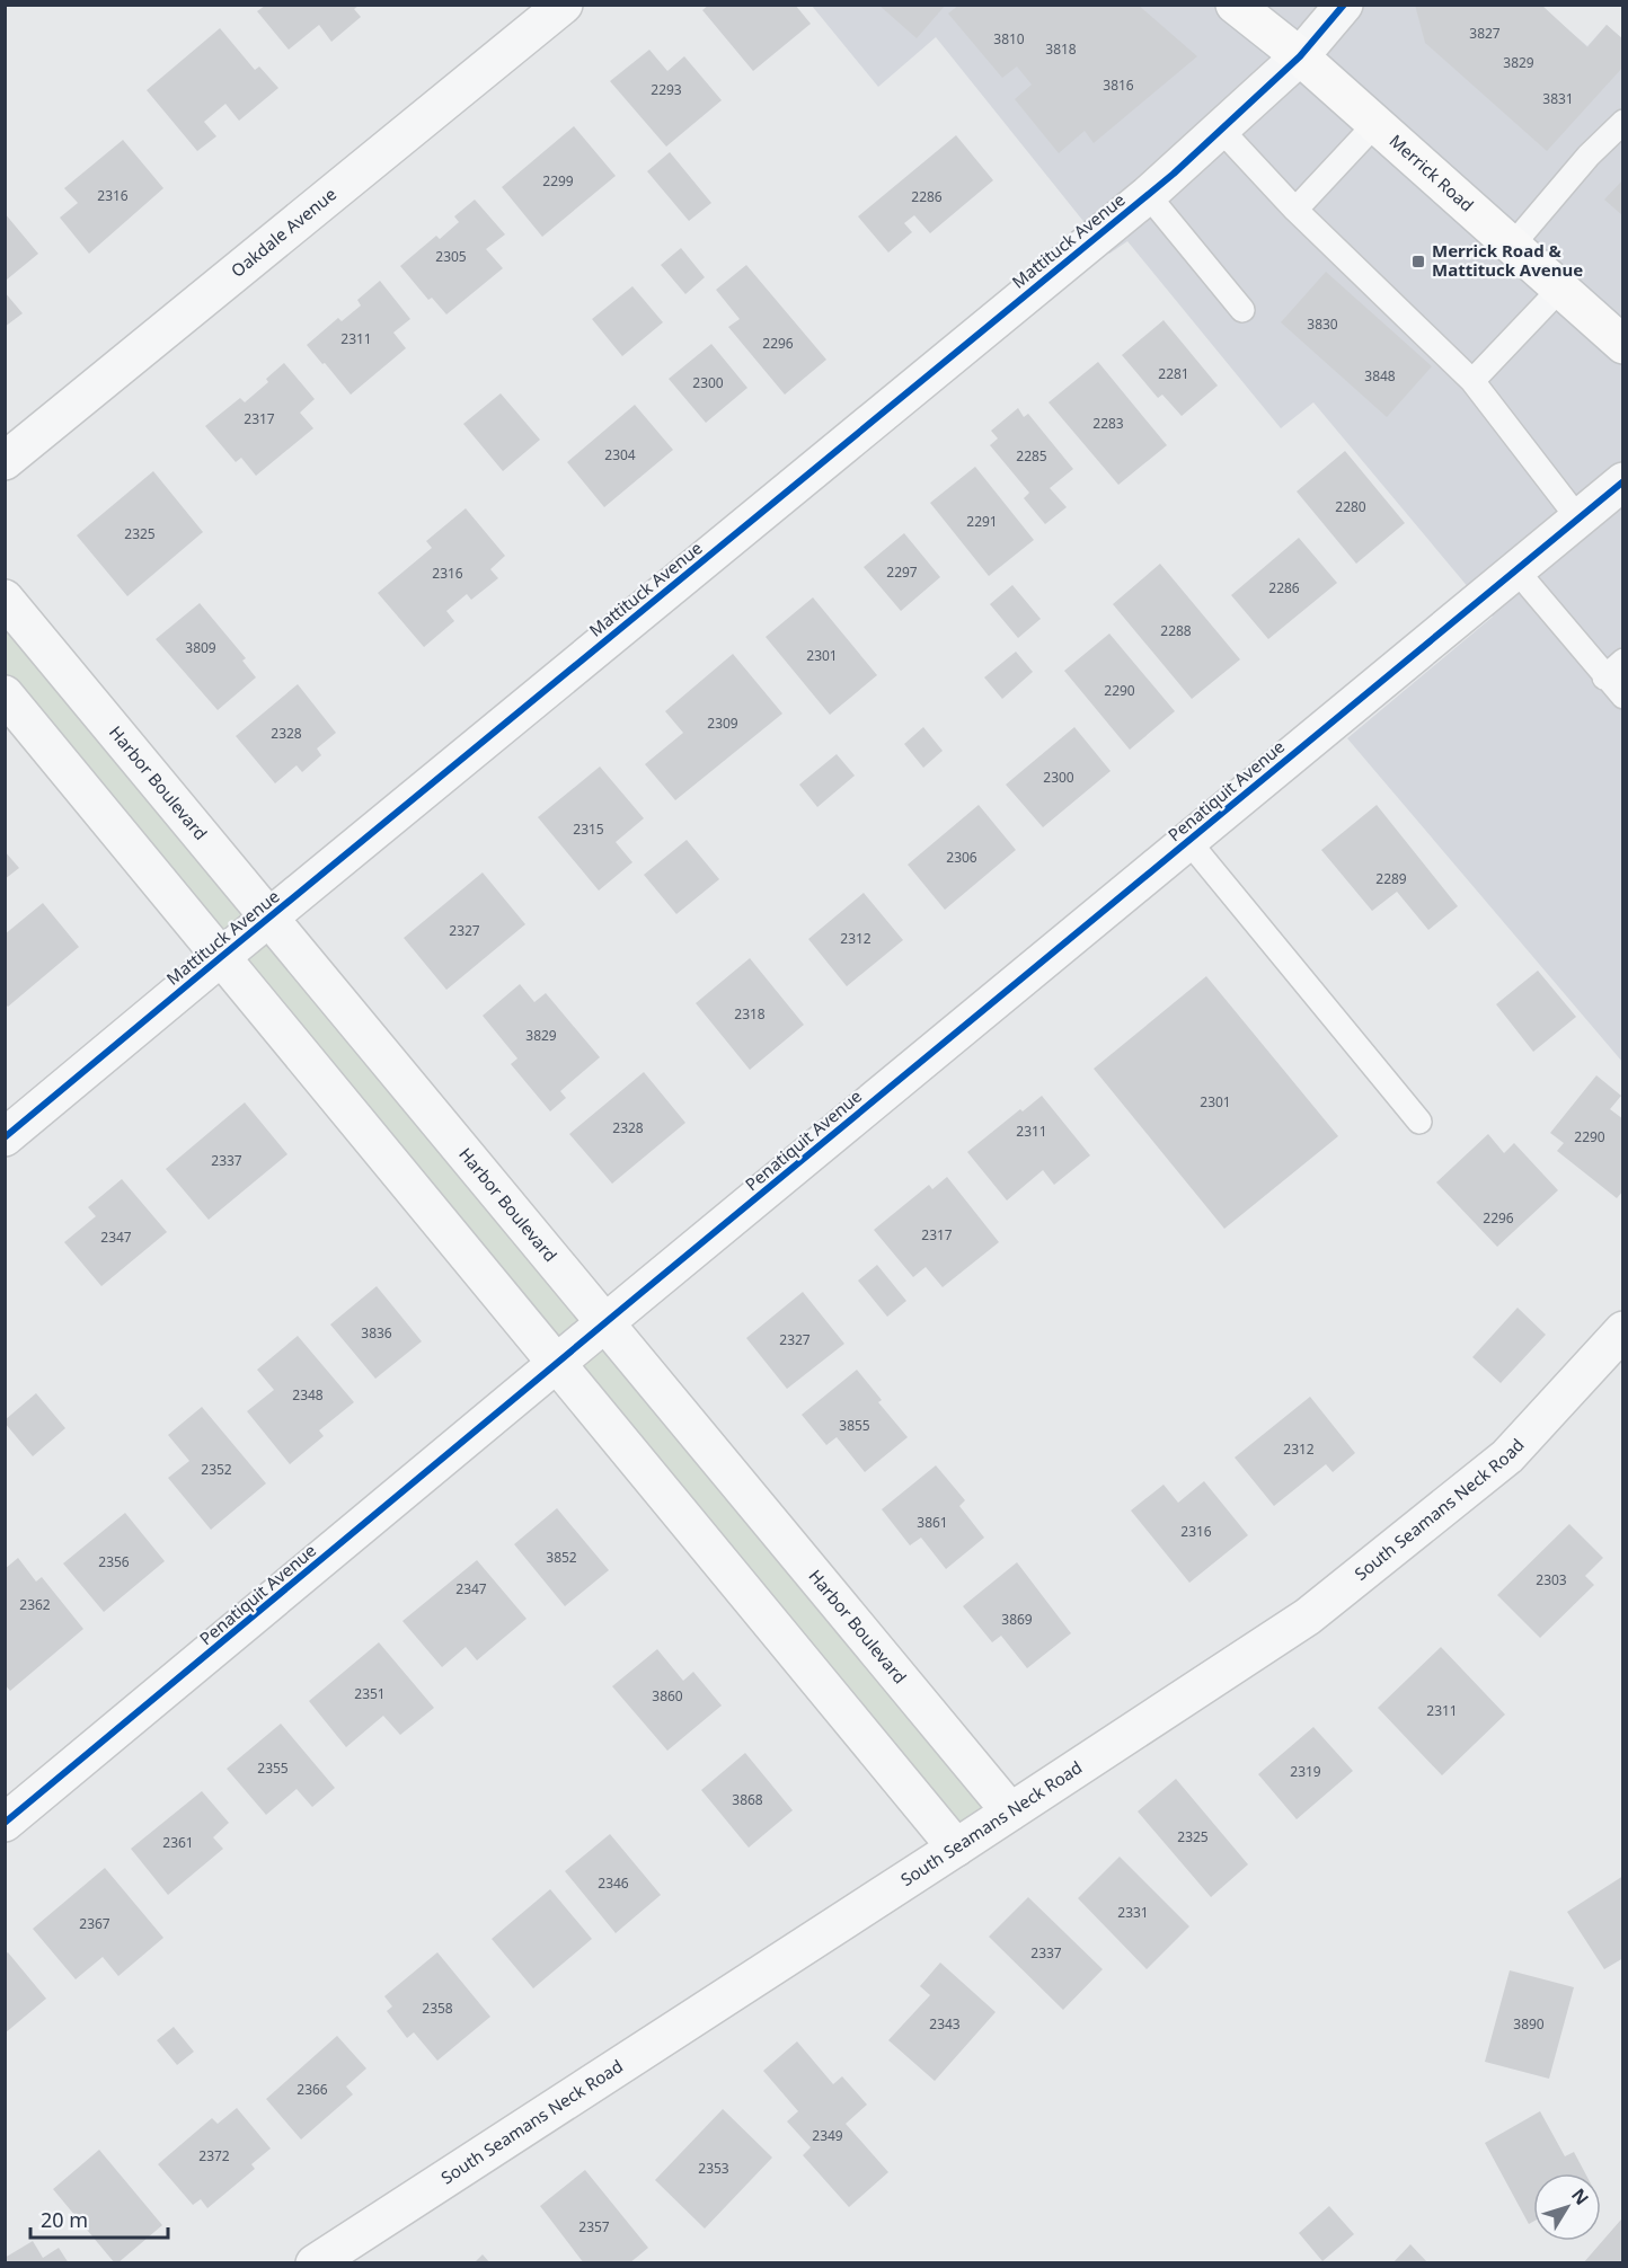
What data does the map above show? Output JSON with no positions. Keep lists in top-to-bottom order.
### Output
{
  "streets": {
    "main road": ["Merrick Road"],
    "street": [
      "Oakdale Avenue",
      "Mattituck Avenue",
      "Harbor Boulevard",
      "Penatiquit Avenue",
      "South Seamans Neck Road"
    ]
  },
  "crossings": [
    ["Merrick Road", "Mattituck Avenue"],
    ["Mattituck Avenue", "Harbor Boulevard"],
    ["Harbor Boulevard", "Penatiquit Avenue"],
    ["Harbor Boulevard", "South Seamans Neck Road"]
  ],
  "places": {
    "transit": ["Merrick Road & Mattituck Avenue"]
  },
  "house_numbers": [
    "3827",
    "3810",
    "3818",
    "3829",
    "3816",
    "2293",
    "3831",
    "2299",
    "2316",
    "2286",
    "2305",
    "3830",
    "2311",
    "2296",
    "2281",
    "3848",
    "2300",
    "2317",
    "2283",
    "2304",
    "2285",
    "2280",
    "2291",
    "2325",
    "2297",
    "2316",
    "2286",
    "2288",
    "3809",
    "2301",
    "2290",
    "2309",
    "2328",
    "2300",
    "2315",
    "2306",
    "2289",
    "2327",
    "2312",
    "2318",
    "3829",
    "2301",
    "2328",
    "2311",
    "2290",
    "2337",
    "2296",
    "2317",
    "2347",
    "3836",
    "2327",
    "2348",
    "3855",
    "2312",
    "2352",
    "3861",
    "2316",
    "3852",
    "2356",
    "2303",
    "2347",
    "2362",
    "3869",
    "2351",
    "3860",
    "2311",
    "2355",
    "2319",
    "3868",
    "2325",
    "2361",
    "2346",
    "2331",
    "2367",
    "2337",
    "2358",
    "2343",
    "3890",
    "2366",
    "2349",
    "2372",
    "2353",
    "2357"
  ],
  "scale_bar": "20 m",
  "north": "top right"
}
